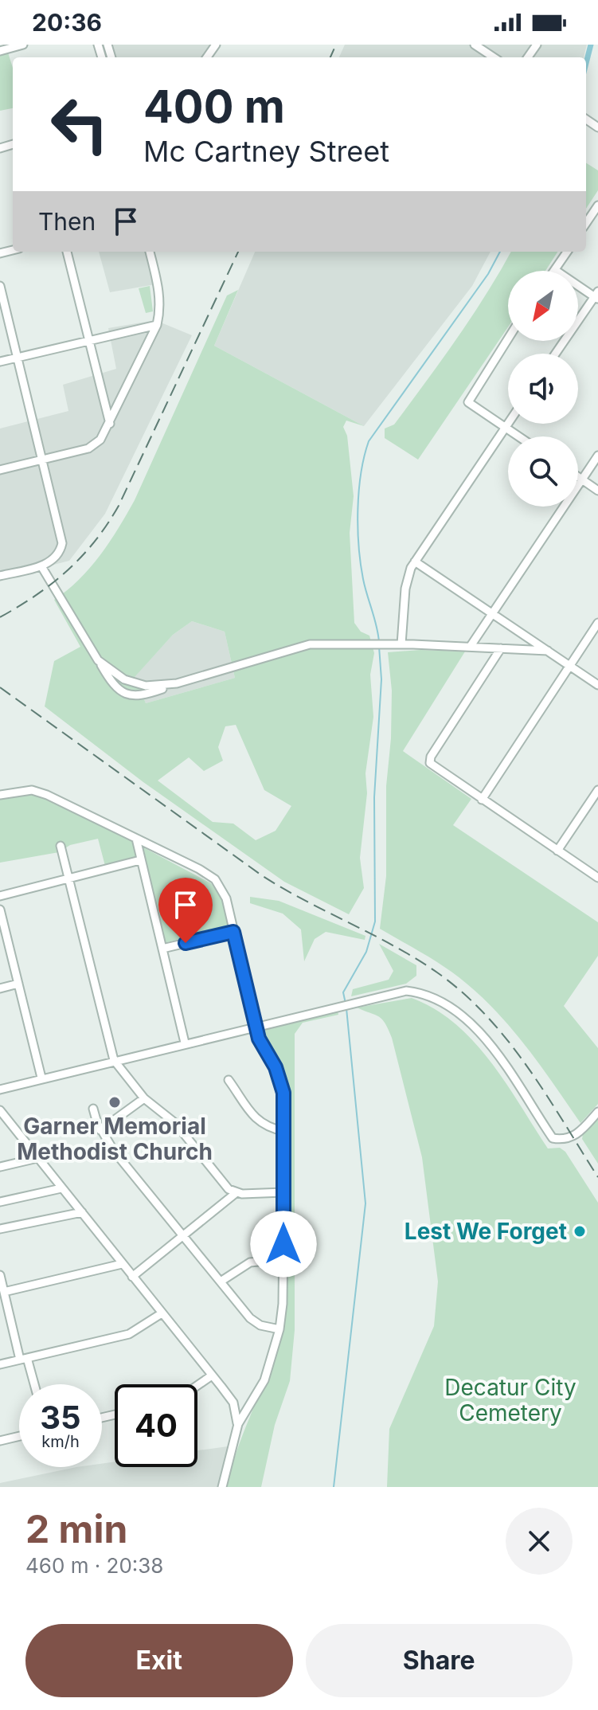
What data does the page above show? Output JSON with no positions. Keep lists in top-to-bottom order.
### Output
{
  "parks": ["Decatur City Cemetery"],
  "places": ["Garner Memorial Methodist Church", "Lest We Forget"],
  "north": "bottom left",
  "page": {
    "status": "20:36",
    "turn": ["400 m", "Mc Cartney Street"],
    "then": "Then",
    "speed": "35 km/h",
    "limit": "40",
    "heading": ["2 min", "460 m · 20:38"],
    "buttons": ["Exit", "Share"]
  }
}
